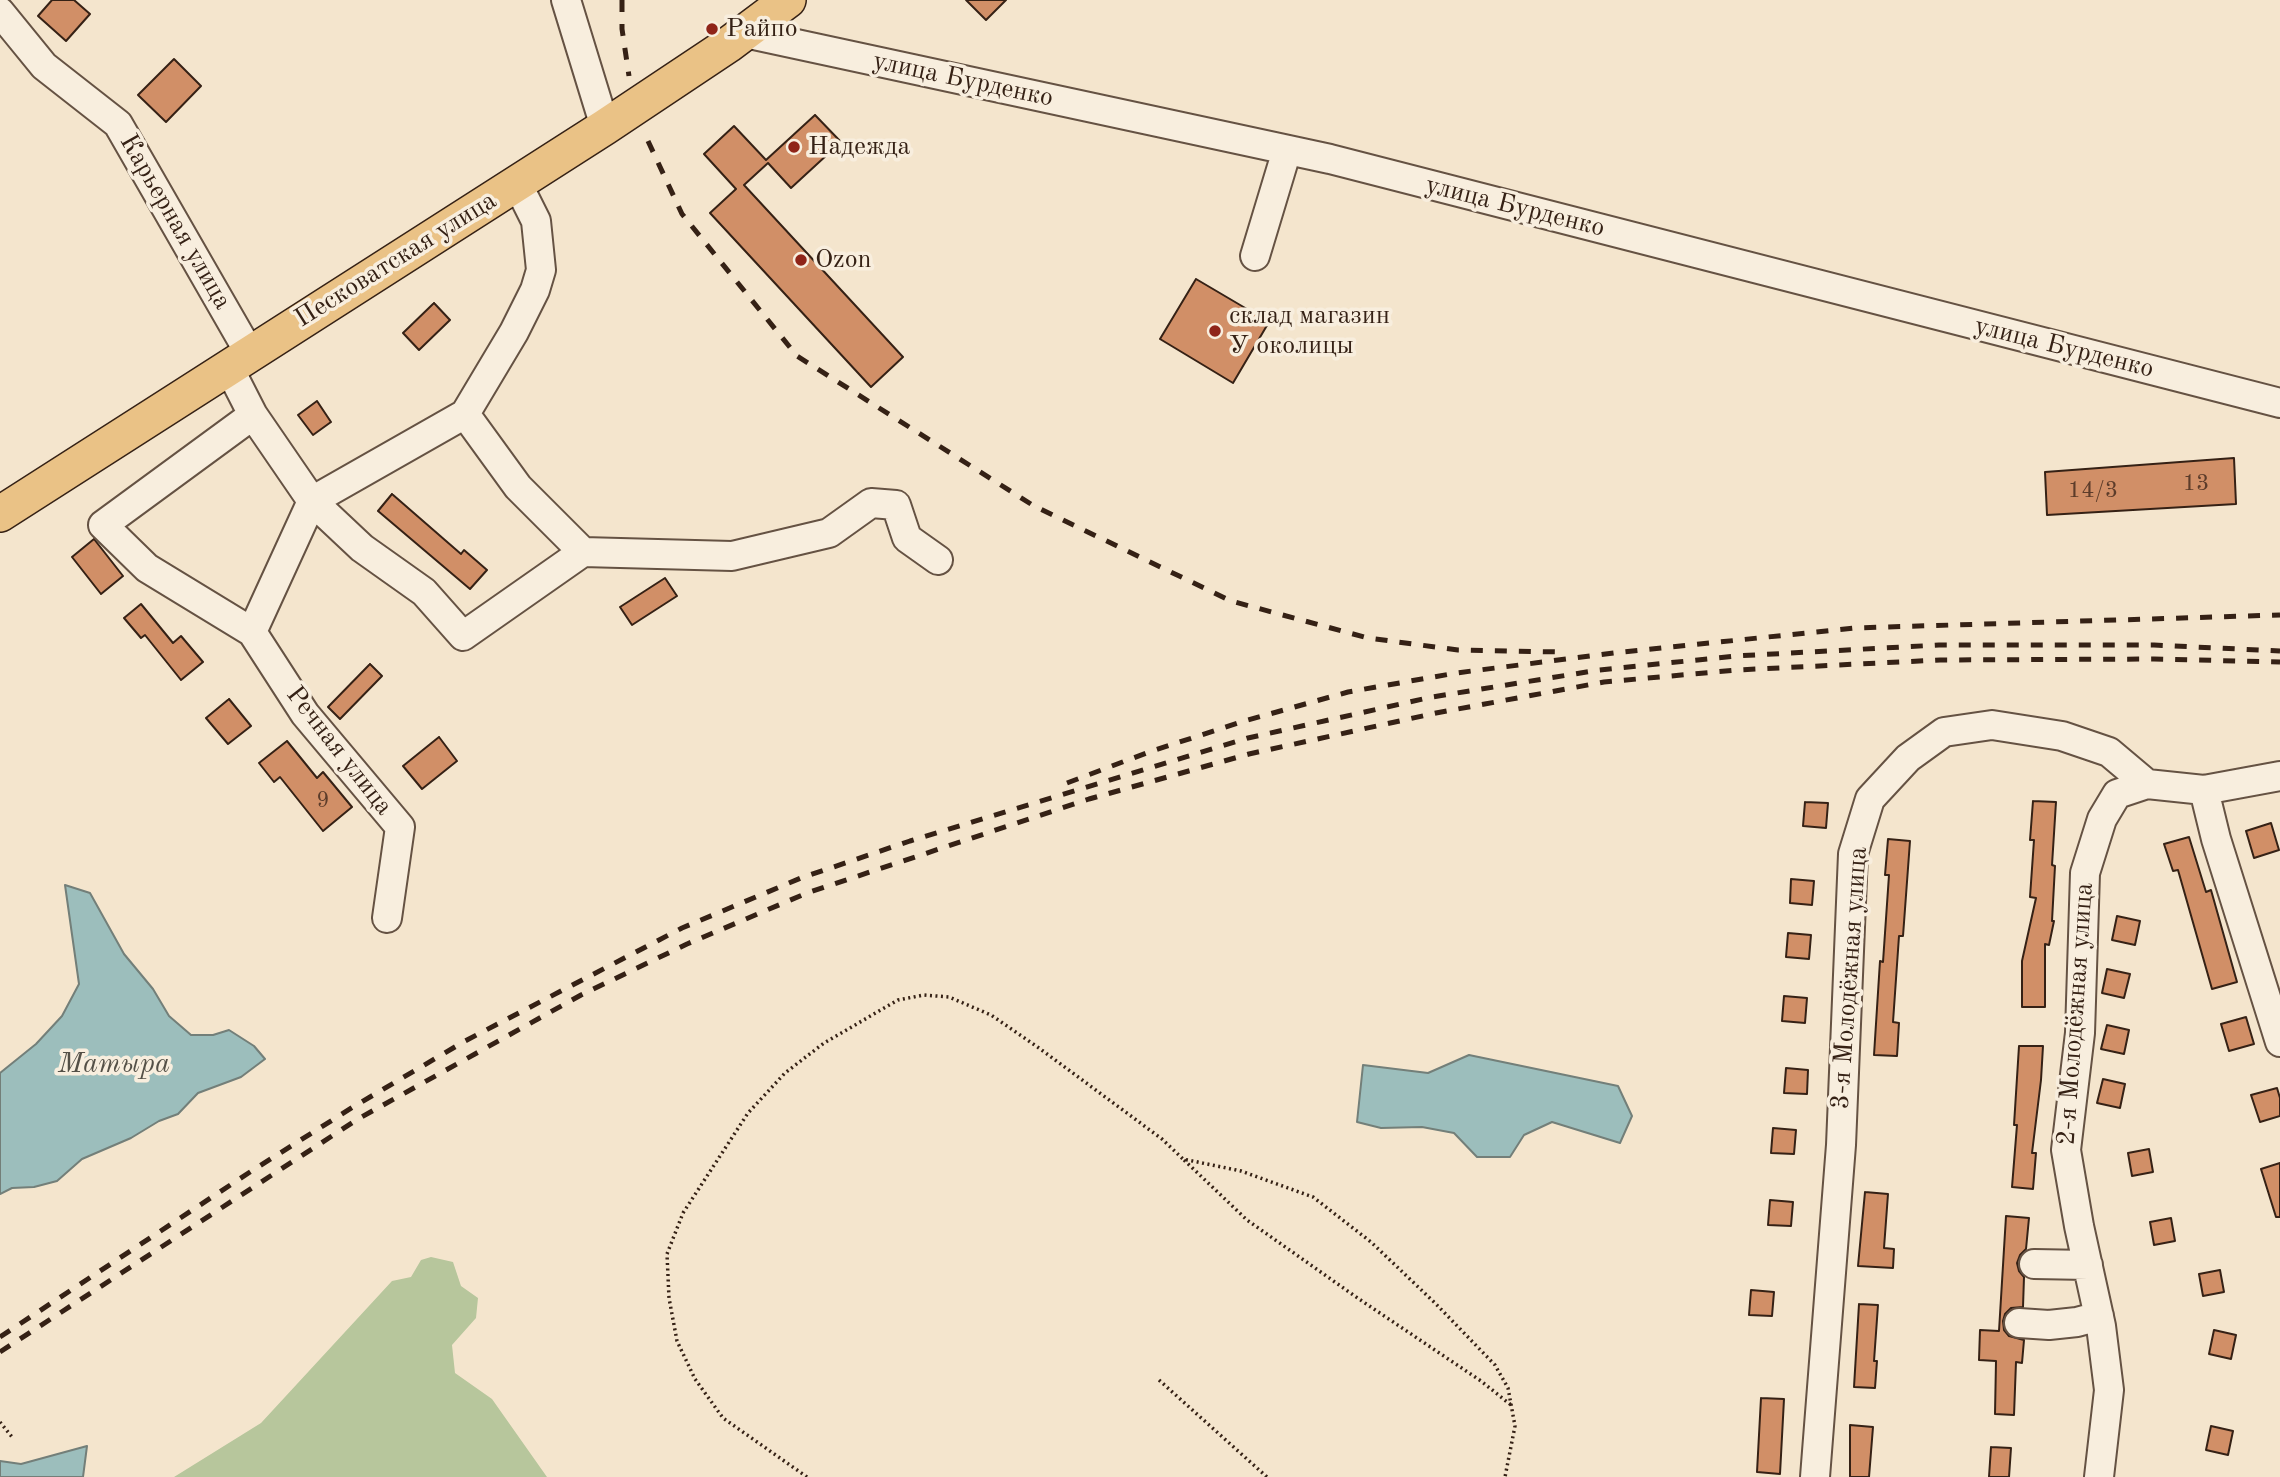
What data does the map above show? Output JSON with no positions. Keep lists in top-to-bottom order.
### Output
{
  "streets": {
    "main road": ["Песковатская улица"],
    "street": [
      "улица Бурденко",
      "Карьерная улица",
      "Речная улица",
      "3-я Молодёжная улица",
      "2-я Молодёжная улица"
    ]
  },
  "crossings": [
    ["улица Бурденко", "Песковатская улица"],
    ["Карьерная улица", "Песковатская улица"],
    ["3-я Молодёжная улица", "2-я Молодёжная улица"]
  ],
  "water": ["Матыра"],
  "places": [
    "Райпо",
    "Надежда",
    "Ozon",
    "склад магазин У околицы"
  ],
  "house_numbers": ["13", "14/3", "9"]
}
